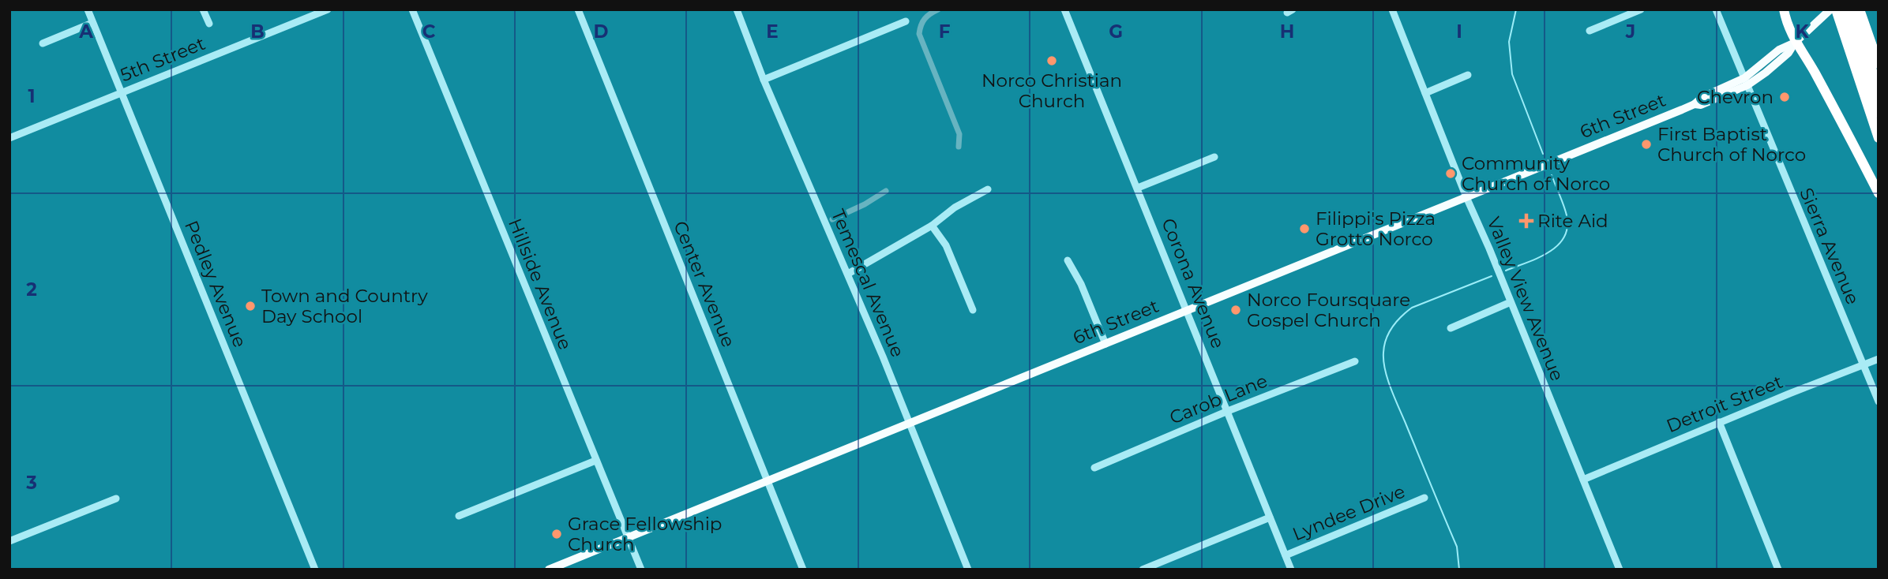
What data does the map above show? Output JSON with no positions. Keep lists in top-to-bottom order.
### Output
{
  "streets": {
    "main road": ["6th Street"],
    "street": [
      "5th Street",
      "Sierra Avenue",
      "Temescal Avenue",
      "Corona Avenue",
      "Pedley Avenue",
      "Hillside Avenue",
      "Center Avenue",
      "Valley View Avenue",
      "Carob Lane",
      "Detroit Street",
      "Lyndee Drive"
    ]
  },
  "crossings": [
    ["5th Street", "Pedley Avenue"],
    ["6th Street", "Sierra Avenue"],
    ["6th Street", "Temescal Avenue"],
    ["6th Street", "Corona Avenue"],
    ["6th Street", "Hillside Avenue"],
    ["6th Street", "Center Avenue"],
    ["6th Street", "Valley View Avenue"],
    ["Sierra Avenue", "Detroit Street"],
    ["Corona Avenue", "Carob Lane"],
    ["Corona Avenue", "Lyndee Drive"],
    ["Valley View Avenue", "Detroit Street"]
  ],
  "places": {
    "other": [
      "Norco Christian Church",
      "Chevron",
      "First Baptist Church of Norco",
      "Community Church of Norco",
      "Filippi's Pizza Grotto Norco",
      "Town and Country Day School",
      "Norco Foursquare Gospel Church",
      "Grace Fellowship Church"
    ],
    "health": ["Rite Aid"]
  },
  "grid": {
    "columns": [
      "A",
      "B",
      "C",
      "D",
      "E",
      "F",
      "G",
      "H",
      "I",
      "J",
      "K"
    ],
    "rows": ["1", "2", "3"]
  }
}
